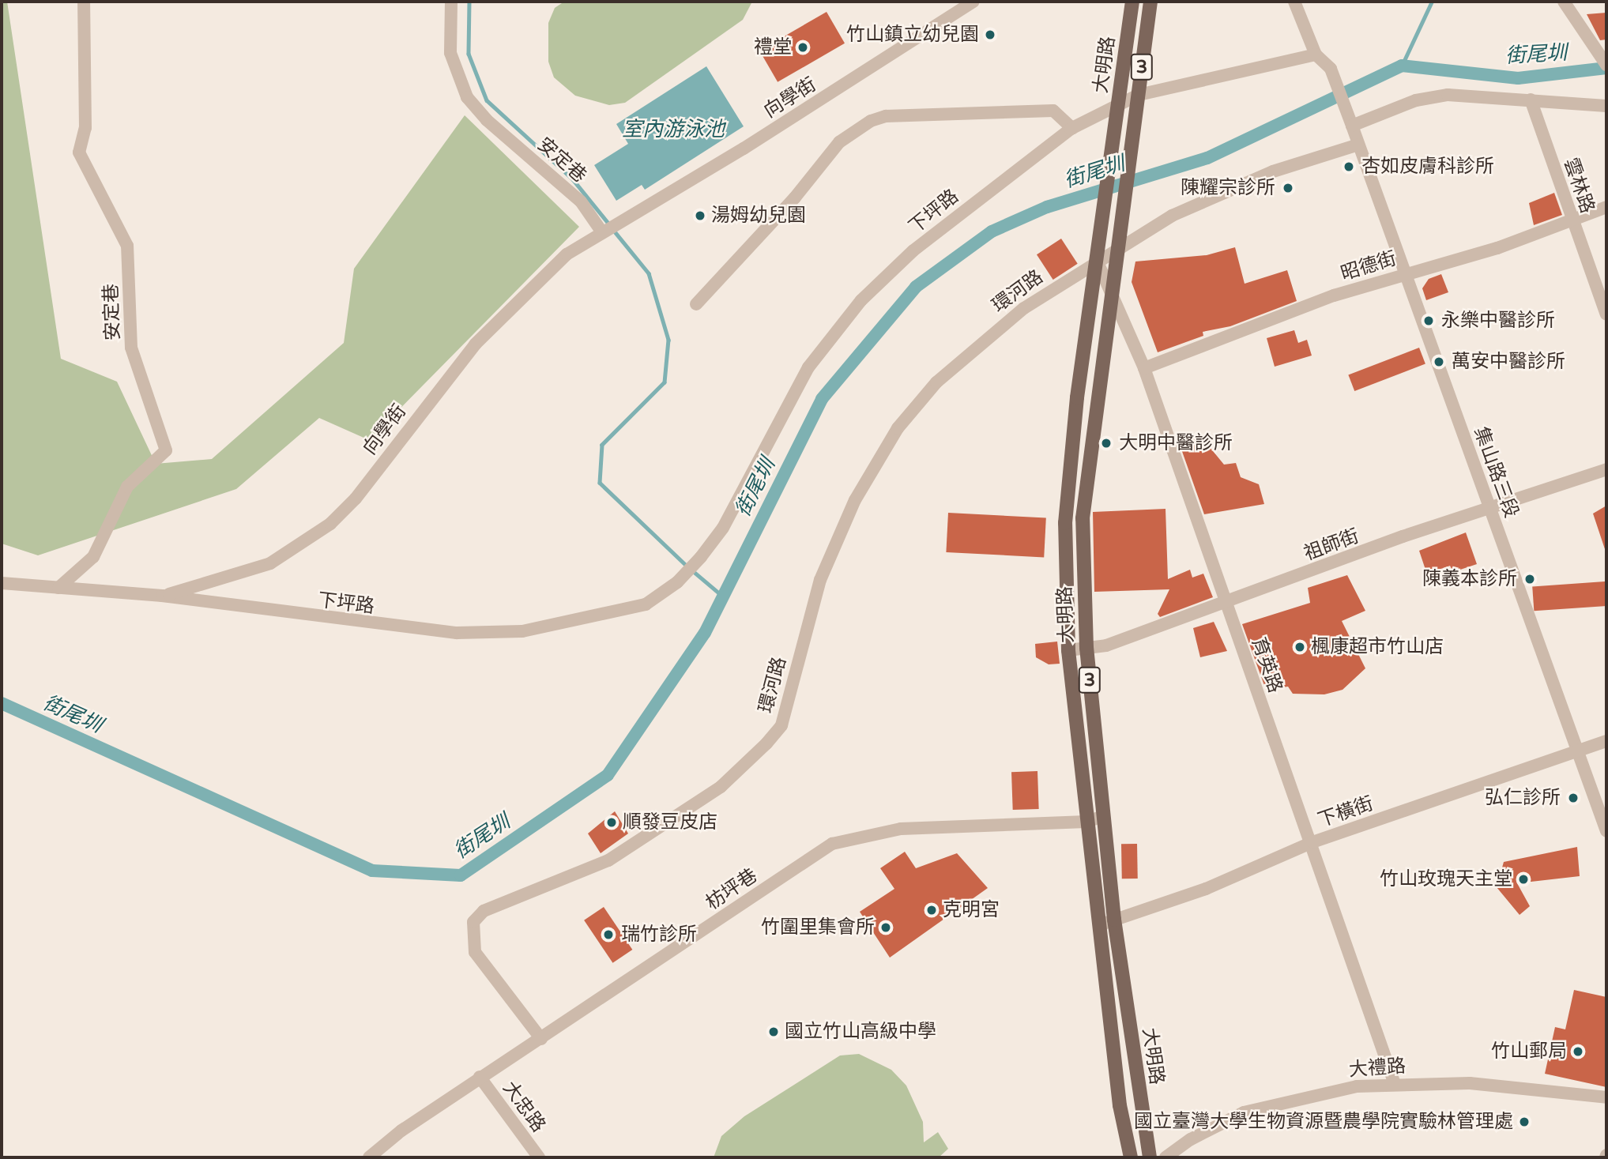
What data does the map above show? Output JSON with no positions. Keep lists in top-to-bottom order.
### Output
{
  "streets": {
    "main road": ["大明路", "3"],
    "street": [
      "向學街",
      "安定巷",
      "雲林路",
      "下坪路",
      "昭德街",
      "環河路",
      "集山路三段",
      "祖師街",
      "育英路",
      "下橫街",
      "枋坪巷",
      "大禮路",
      "大忠路"
    ]
  },
  "crossings": [
    ["大明路", "下坪路"],
    ["大明路", "環河路"],
    ["大明路", "祖師街"],
    ["大明路", "育英路"],
    ["大明路", "下橫街"],
    ["大明路", "枋坪巷"],
    ["向學街", "安定巷"],
    ["向學街", "下坪路"],
    ["安定巷", "下坪路"],
    ["雲林路", "昭德街"],
    ["下坪路", "集山路三段"],
    ["昭德街", "集山路三段"],
    ["昭德街", "育英路"],
    ["環河路", "集山路三段"],
    ["環河路", "育英路"],
    ["環河路", "枋坪巷"],
    ["集山路三段", "祖師街"],
    ["集山路三段", "下橫街"],
    ["祖師街", "育英路"],
    ["育英路", "下橫街"],
    ["育英路", "大禮路"],
    ["枋坪巷", "大忠路"]
  ],
  "water": ["街尾圳", "室內游泳池"],
  "places": [
    "竹山鎮立幼兒園",
    "禮堂",
    "杏如皮膚科診所",
    "陳耀宗診所",
    "湯姆幼兒園",
    "永樂中醫診所",
    "萬安中醫診所",
    "大明中醫診所",
    "陳義本診所",
    "楓康超市竹山店",
    "弘仁診所",
    "順發豆皮店",
    "竹山玫瑰天主堂",
    "克明宮",
    "竹圍里集會所",
    "瑞竹診所",
    "國立竹山高級中學",
    "竹山郵局",
    "國立臺灣大學生物資源暨農學院實驗林管理處"
  ]
}
